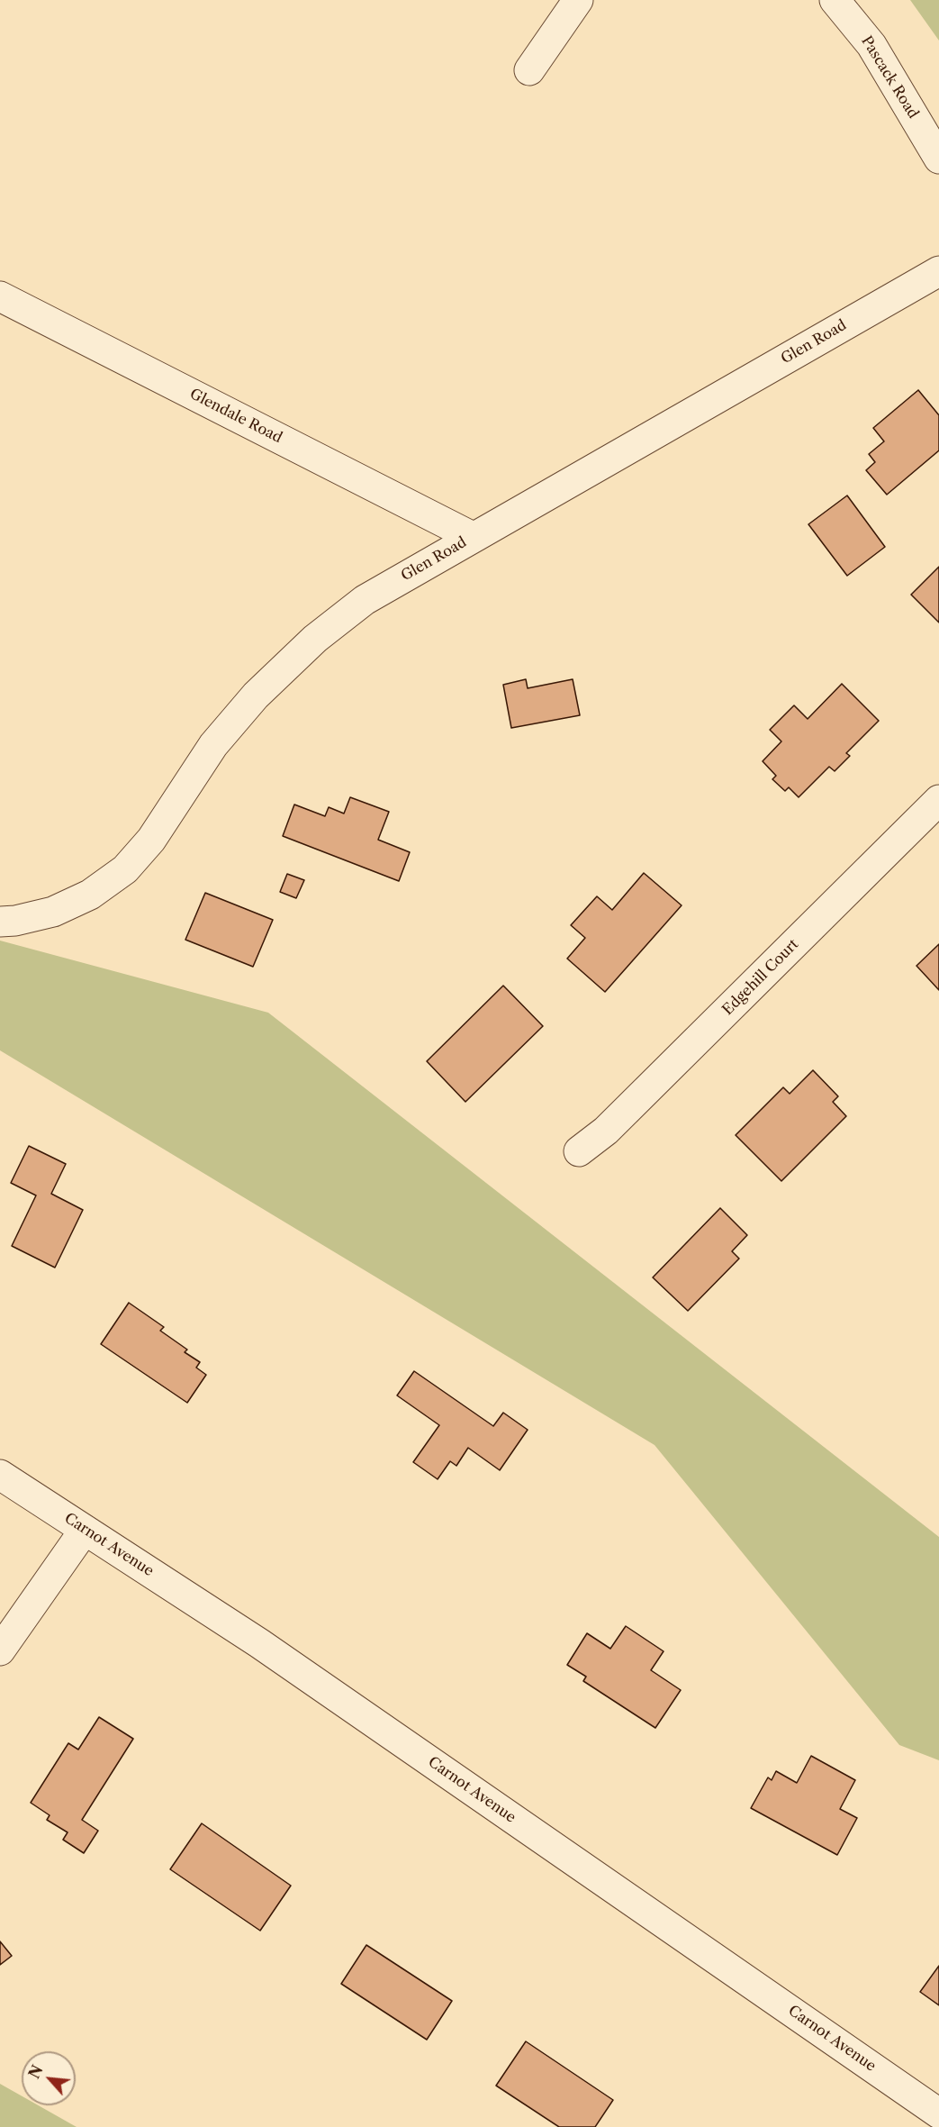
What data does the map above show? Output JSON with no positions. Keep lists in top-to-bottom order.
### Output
{
  "streets": {
    "street": [
      "Pascack Road",
      "Glen Road",
      "Glendale Road",
      "Edgehill Court",
      "Carnot Avenue"
    ]
  },
  "crossings": [
    ["Glen Road", "Glendale Road"]
  ],
  "north": "top left"
}
